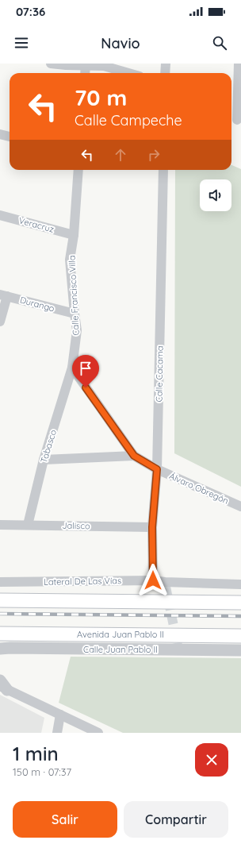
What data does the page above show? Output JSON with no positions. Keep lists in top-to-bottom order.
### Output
{
  "streets": {
    "main road": ["Avenida Juan Pablo II"],
    "street": [
      "Veracruz",
      "Calle Francisco Villa",
      "Durango",
      "Calle Cacama",
      "Tabasco",
      "Álvaro Obregón",
      "Jalisco",
      "Lateral De Las Vías",
      "Calle Juan Pablo II"
    ]
  },
  "crossings": [
    ["Veracruz", "Calle Francisco Villa"],
    ["Calle Francisco Villa", "Durango"],
    ["Calle Francisco Villa", "Tabasco"],
    ["Calle Cacama", "Álvaro Obregón"],
    ["Calle Cacama", "Jalisco"],
    ["Calle Cacama", "Lateral De Las Vías"],
    ["Tabasco", "Jalisco"]
  ],
  "page": {
    "status": "07:36",
    "header": "Navio",
    "turn": ["70 m", "Calle Campeche"],
    "heading": ["1 min", "150 m · 07:37"],
    "buttons": ["Salir", "Compartir"]
  }
}
